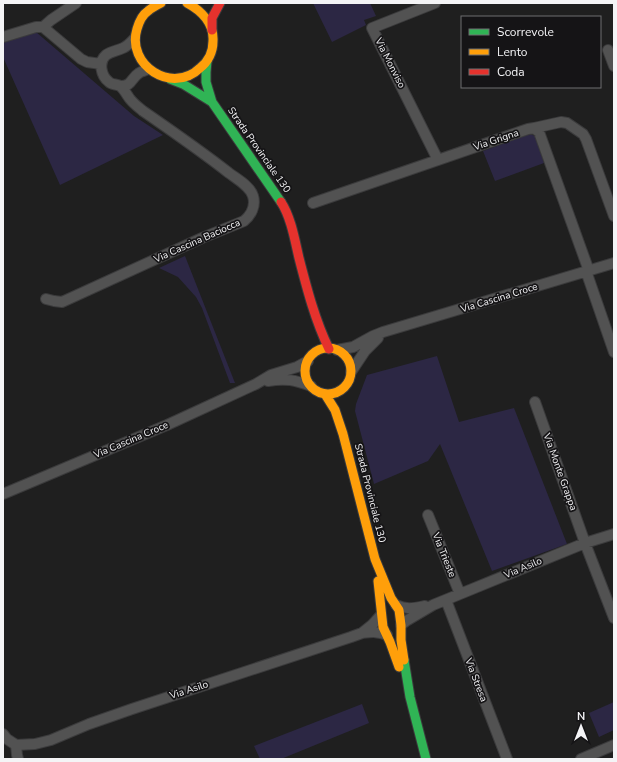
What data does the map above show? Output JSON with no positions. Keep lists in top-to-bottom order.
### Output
{
  "streets": {
    "street": [
      "Via Monviso",
      "Via Grigna",
      "Strada Provinciale 130",
      "Via Cascina Baciocca",
      "Via Cascina Croce",
      "Via Monte Grappa",
      "Via Trieste",
      "Via Asilo",
      "Via Stresa"
    ]
  },
  "crossings": [
    ["Via Monviso", "Via Grigna"],
    ["Strada Provinciale 130", "Via Cascina Croce"],
    ["Strada Provinciale 130", "Via Asilo"],
    ["Via Monte Grappa", "Via Asilo"],
    ["Via Trieste", "Via Asilo"],
    ["Via Asilo", "Via Stresa"]
  ],
  "legend": ["Scorrevole", "Lento", "Coda"],
  "north": "top"
}
